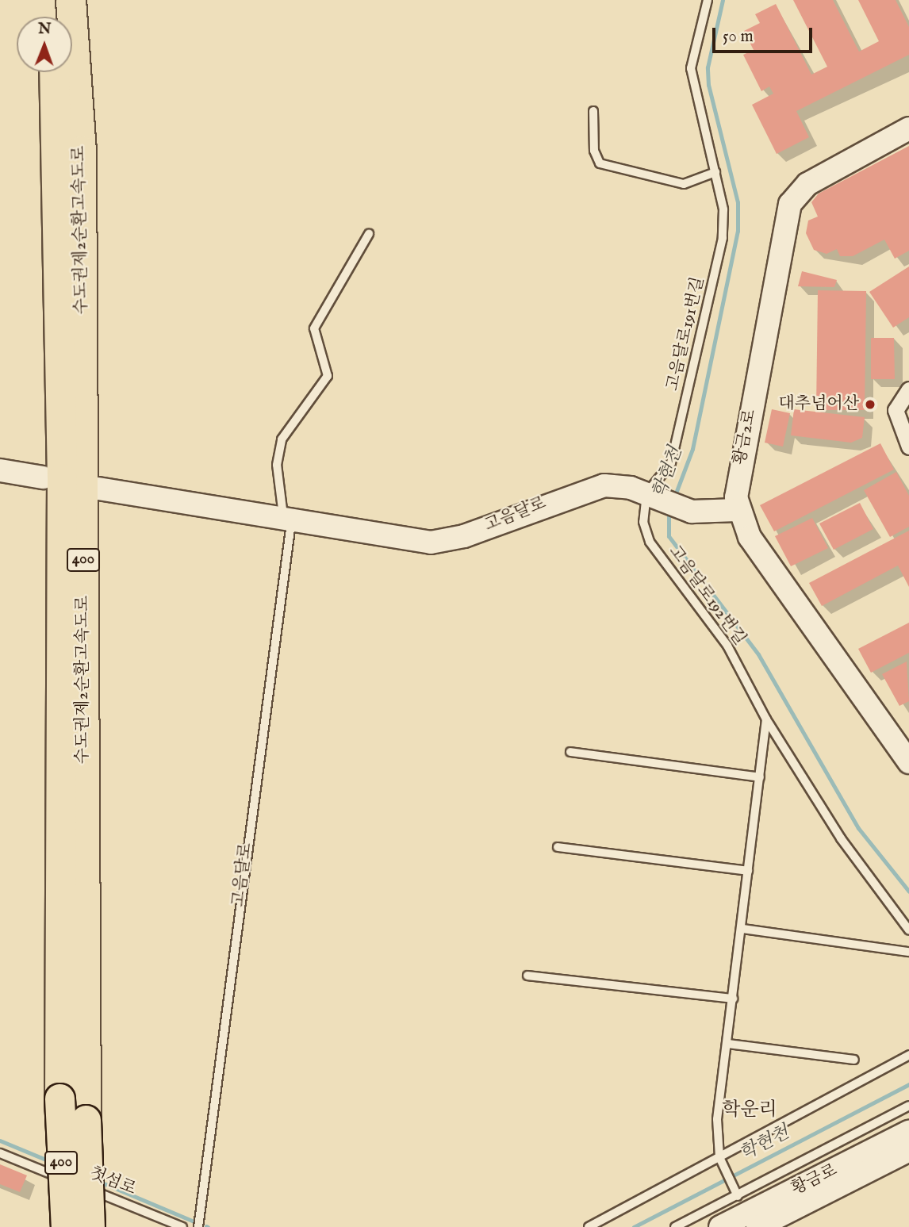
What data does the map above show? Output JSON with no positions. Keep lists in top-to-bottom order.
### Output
{
  "streets": {
    "highway": ["수도권제2순환고속도로", "400"],
    "street": ["황금2로", "고음달로", "황금로"],
    "lane": ["고음달로191번길", "고음달로192번길", "첫섬로"]
  },
  "crossings": [
    ["고음달로191번길", "고음달로"],
    ["고음달로191번길", "고음달로192번길"],
    ["황금2로", "고음달로"],
    ["고음달로", "고음달로192번길"]
  ],
  "districts": ["학운리"],
  "water": ["학현천"],
  "places": ["대추넘어산"],
  "scale_bar": "50 m",
  "north": "top"
}
